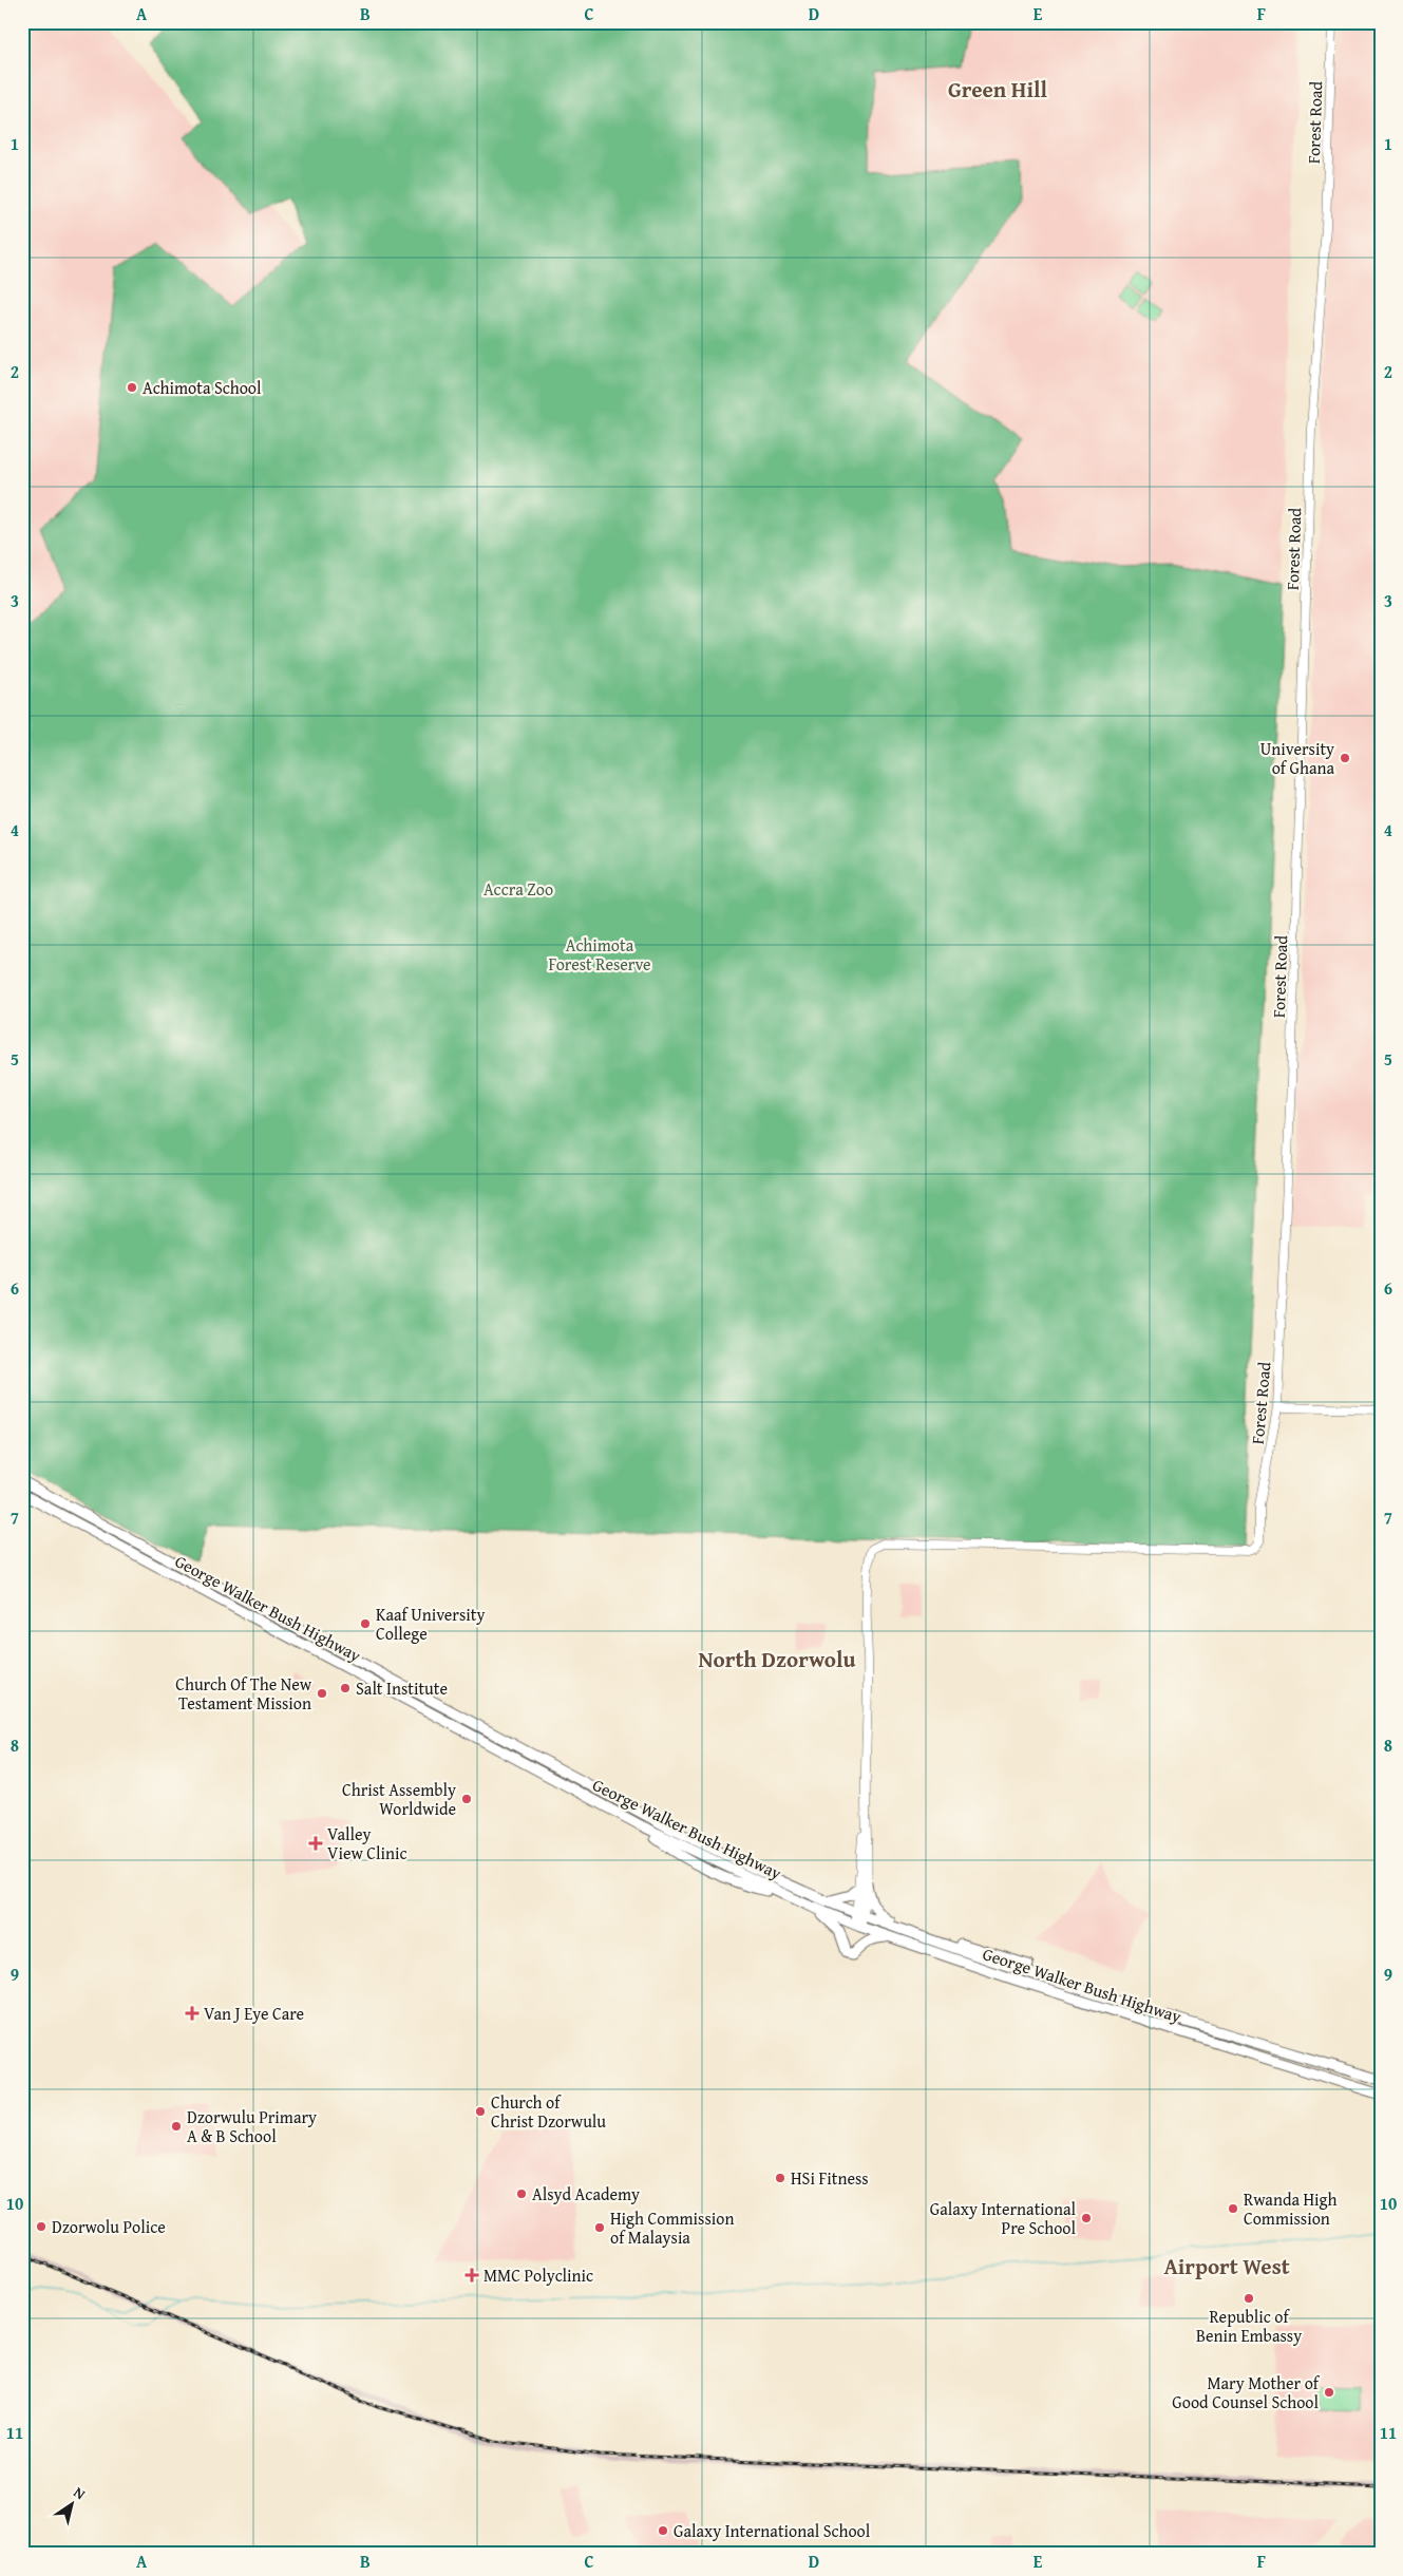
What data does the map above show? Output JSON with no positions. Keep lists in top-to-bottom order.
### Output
{
  "streets": {
    "highway": ["George Walker Bush Highway"],
    "main road": ["Forest Road"]
  },
  "districts": ["Green Hill", "North Dzorwolu", "Airport West"],
  "parks": ["Accra Zoo", "Achimota Forest Reserve"],
  "places": {
    "other": [
      "Achimota School",
      "University of Ghana",
      "Kaaf University College",
      "Salt Institute",
      "Church Of The New Testament Mission",
      "Christ Assembly Worldwide",
      "Church of Christ Dzorwulu",
      "Dzorwulu Primary A & B School",
      "HSi Fitness",
      "Alsyd Academy",
      "Rwanda High Commission",
      "Galaxy International Pre School",
      "Dzorwolu Police",
      "High Commission of Malaysia",
      "Republic of Benin Embassy",
      "Mary Mother of Good Counsel School",
      "Galaxy International School"
    ],
    "health": ["Valley View Clinic", "Van J Eye Care", "MMC Polyclinic"]
  },
  "north": "top right",
  "grid": {
    "columns": [
      "A",
      "B",
      "C",
      "D",
      "E",
      "F"
    ],
    "rows": [
      "1",
      "2",
      "3",
      "4",
      "5",
      "6",
      "7",
      "8",
      "9",
      "10",
      "11"
    ]
  }
}
